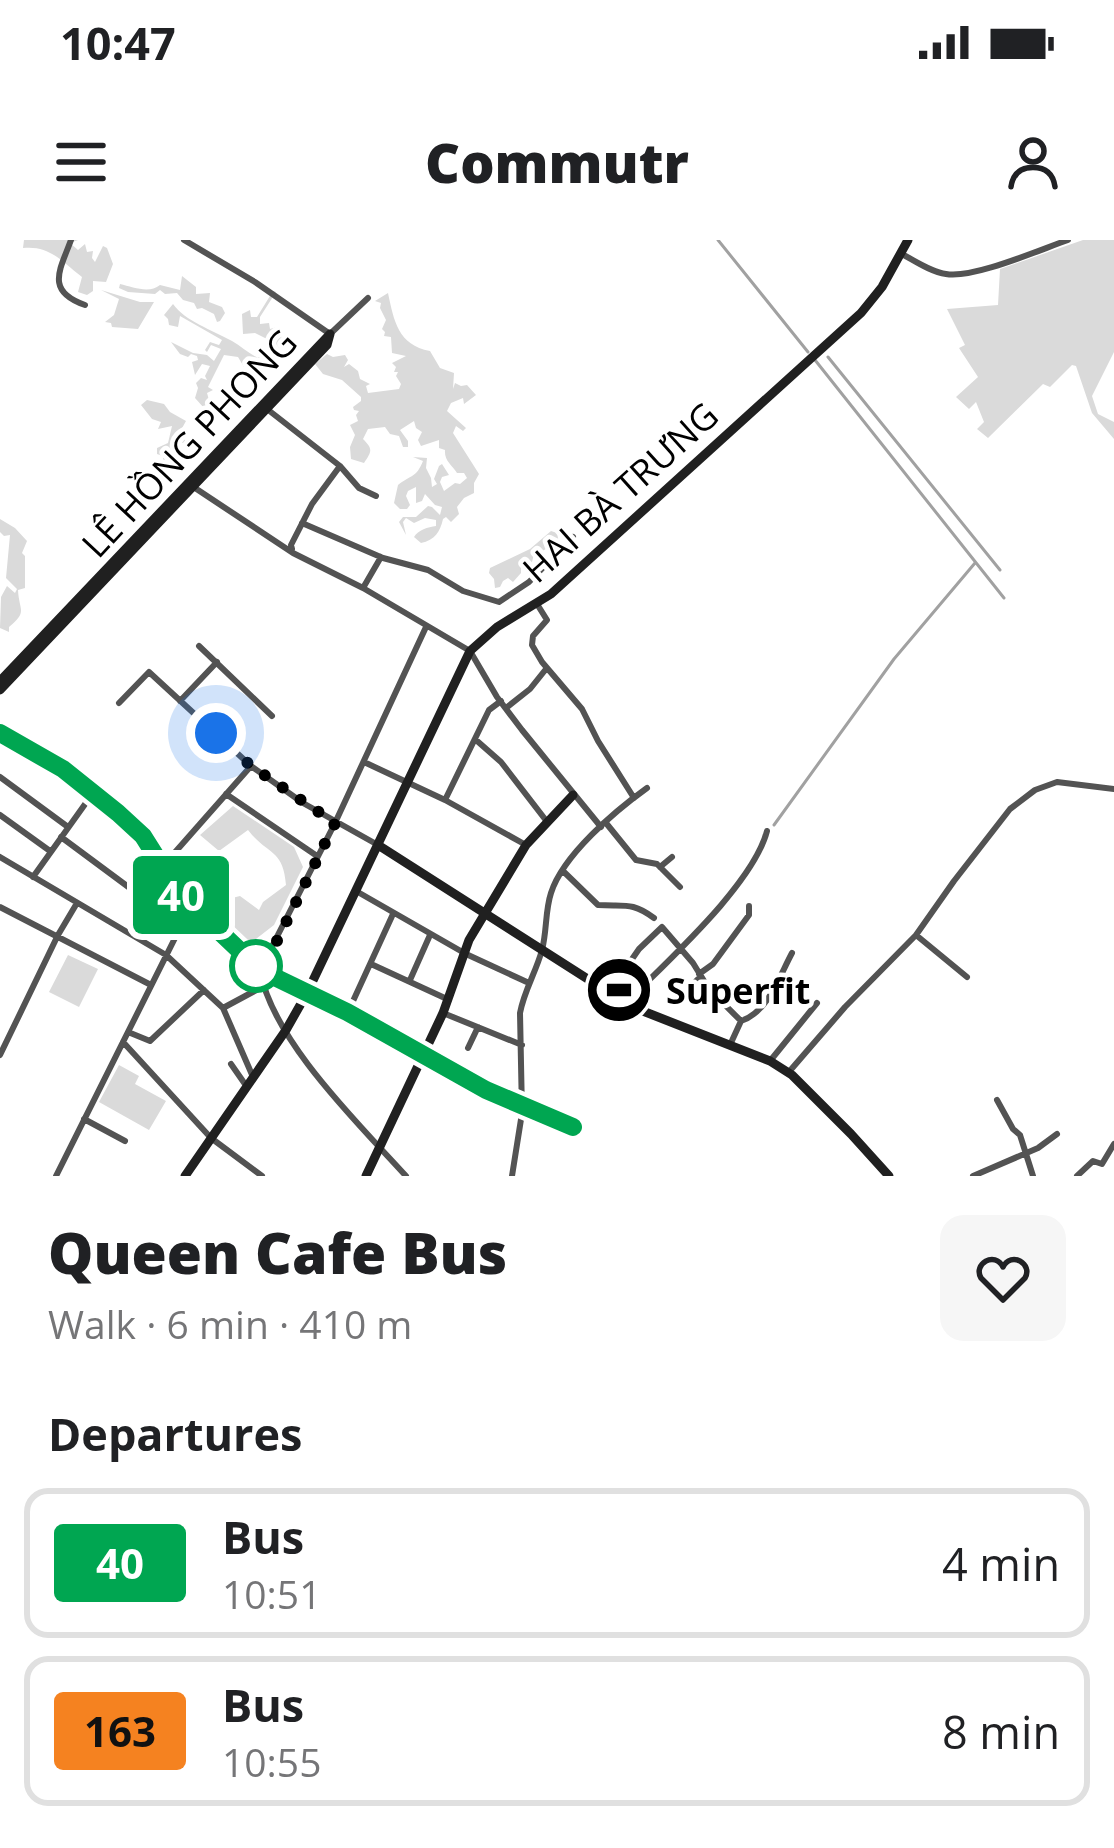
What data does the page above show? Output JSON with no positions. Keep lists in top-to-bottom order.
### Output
{
  "streets": {
    "street": ["LÊ HỒNG PHONG", "HAI BÀ TRƯNG"]
  },
  "places": {
    "sports": ["Superfit"]
  },
  "lines": ["bus line 40"],
  "page": {
    "status": "10:47",
    "header": "Commutr",
    "on_map": "40",
    "heading": [
      ["Queen Cafe Bus", "Walk · 6 min · 410 m"],
      "Departures"
    ],
    "list": [
      {
        "mark": "40",
        "name": "Bus",
        "note": "10:51",
        "value": "4 min"
      },
      {
        "mark": "163",
        "name": "Bus",
        "note": "10:55",
        "value": "8 min"
      }
    ]
  }
}
